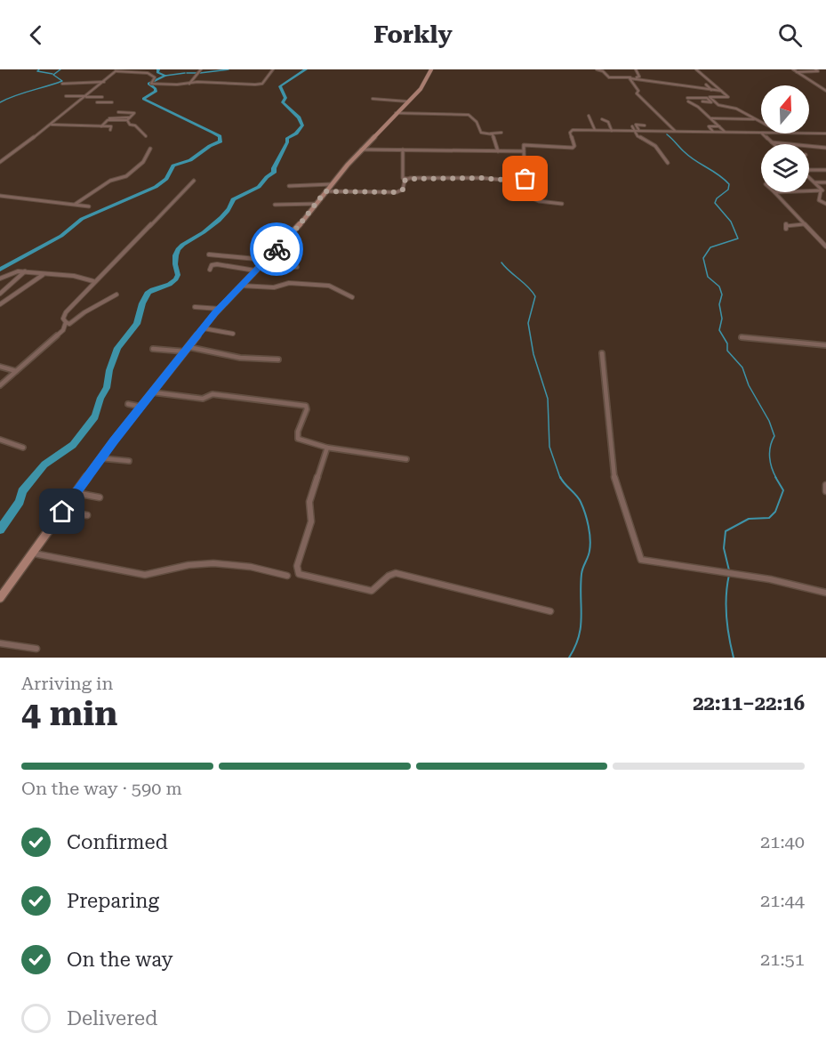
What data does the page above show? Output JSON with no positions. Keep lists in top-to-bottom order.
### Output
{
  "north": "top",
  "page": {
    "header": "Forkly",
    "heading": ["4 min", "Arriving in", "22:11–22:16"],
    "bar": "On the way · 590 m",
    "list": [
      ["Confirmed", "21:40"],
      ["Preparing", "21:44"],
      ["On the way", "21:51"],
      "Delivered"
    ]
  }
}
